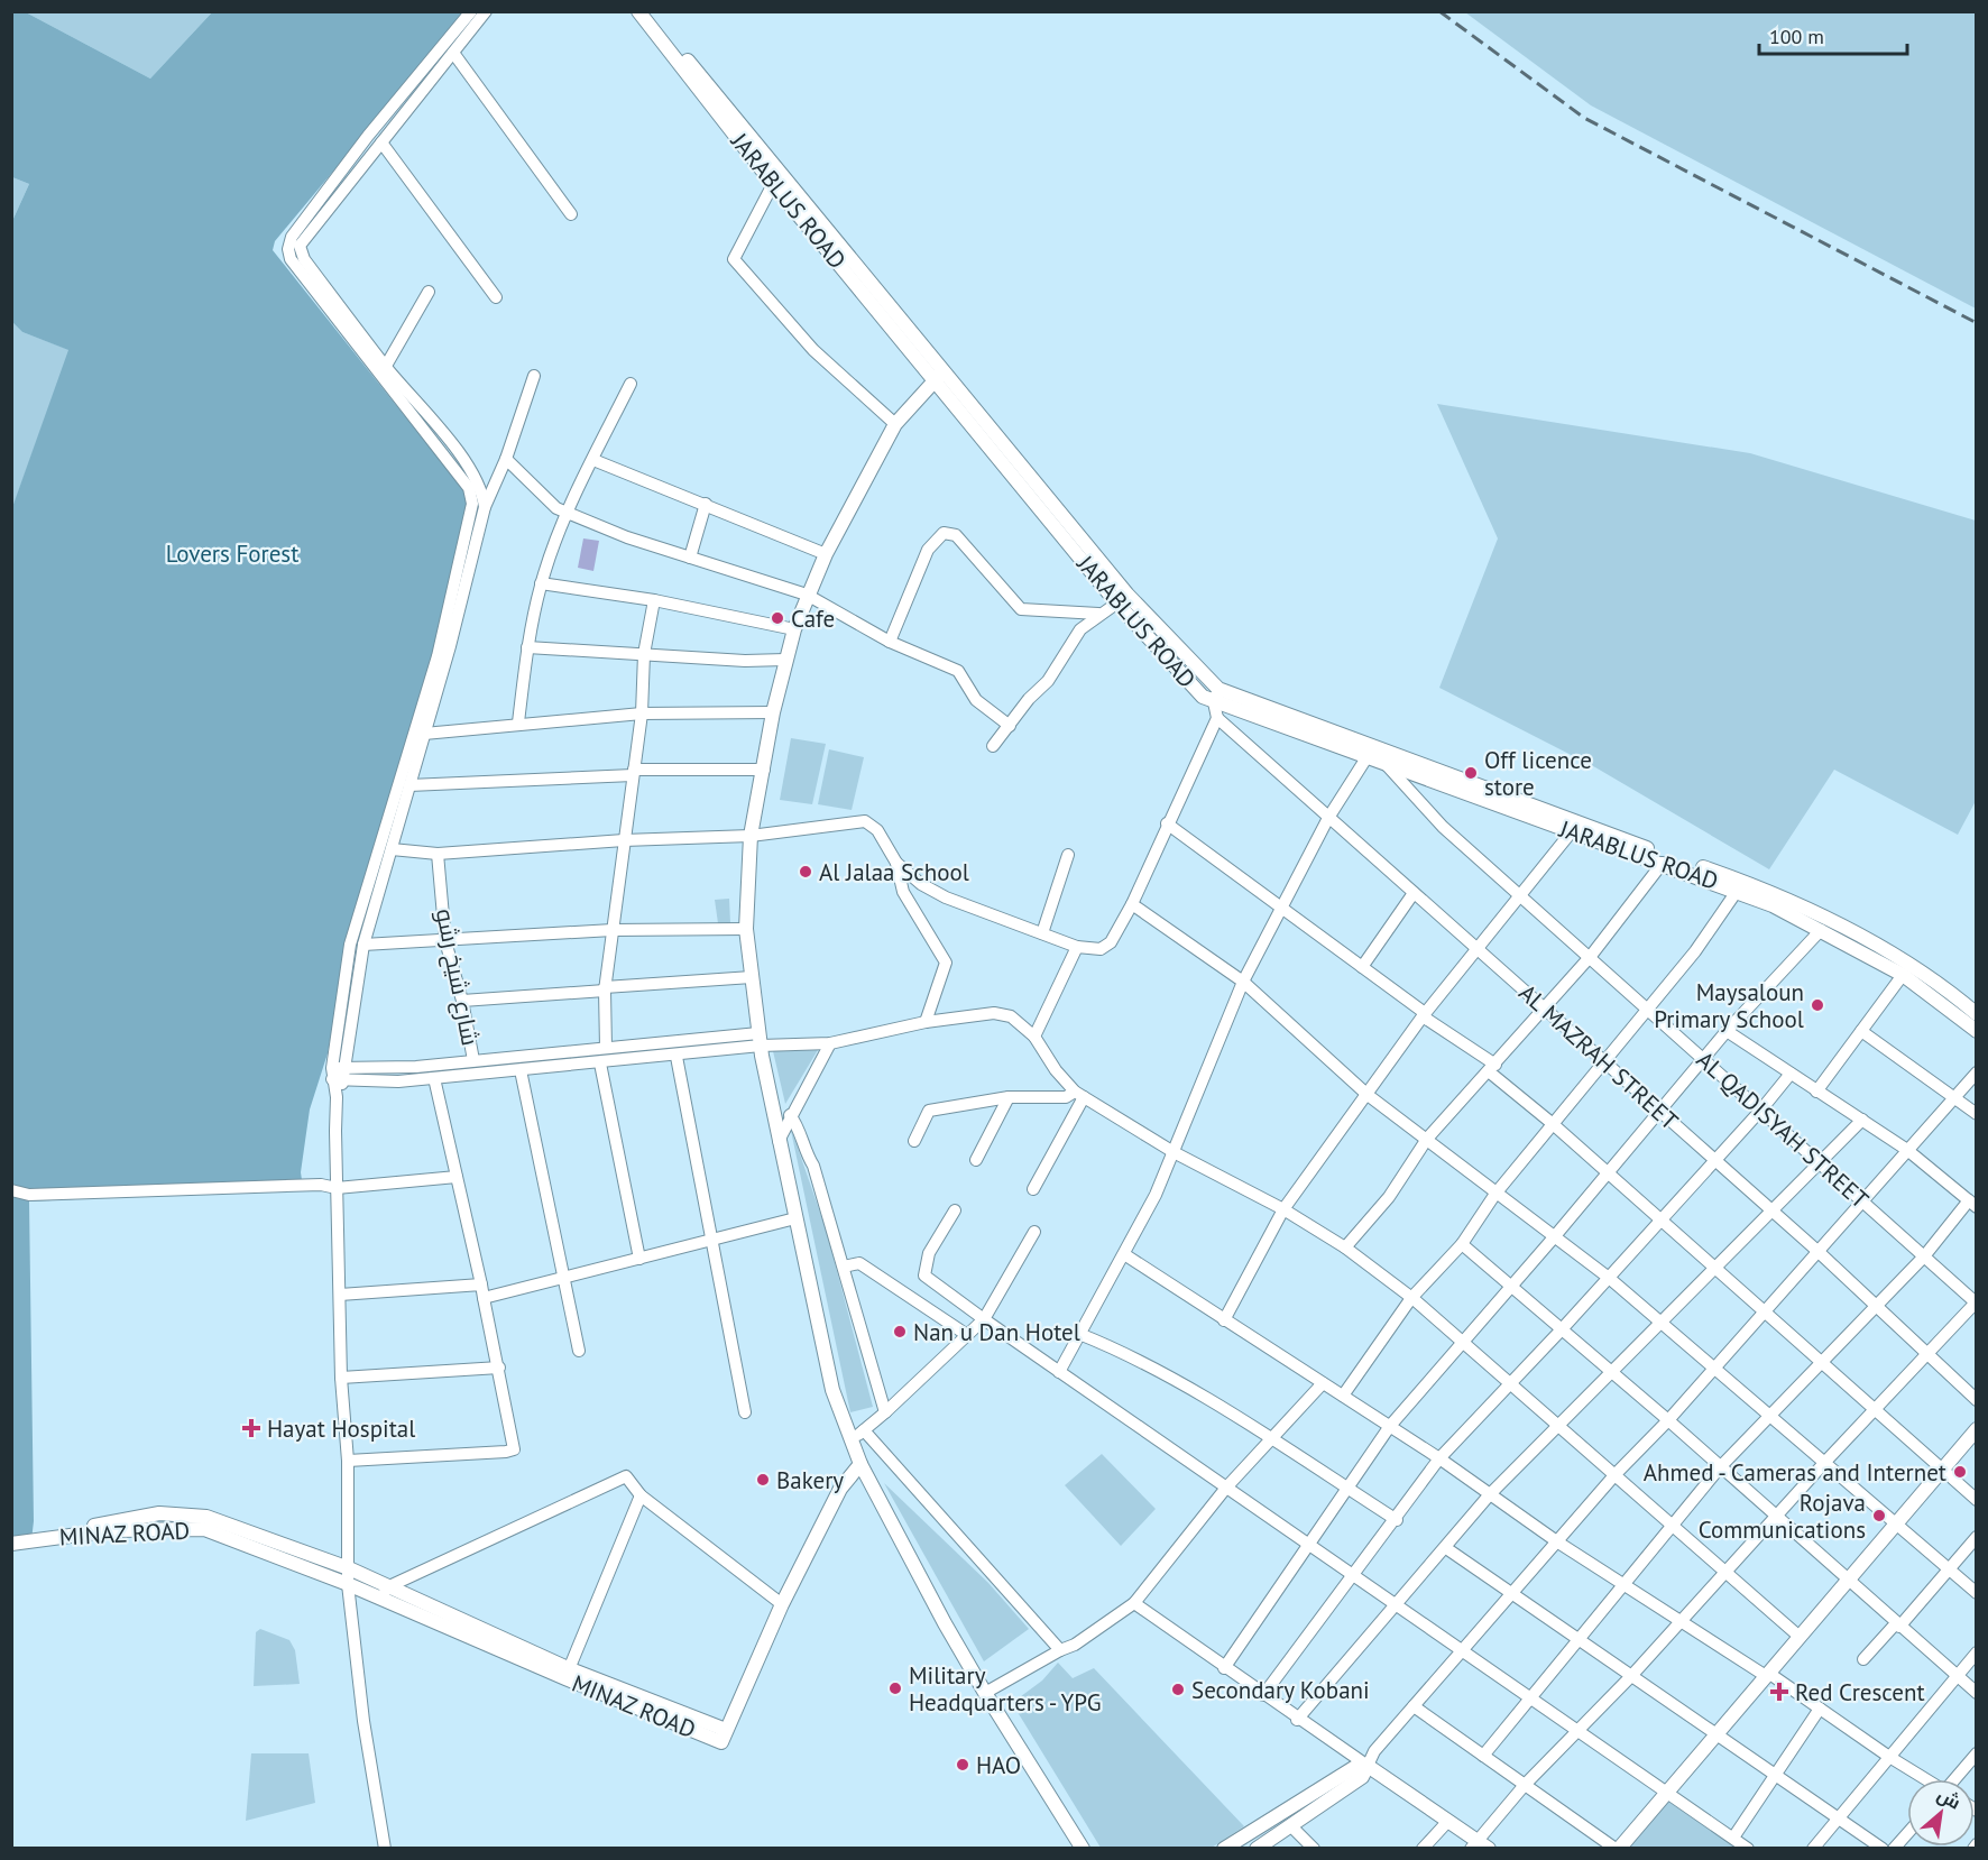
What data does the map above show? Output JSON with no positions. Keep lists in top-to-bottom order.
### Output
{
  "streets": {
    "main road": ["JARABLUS ROAD", "MINAZ ROAD"],
    "street": ["شارع شيخ رشو", "AL MAZRAH STREET", "AL QADISYAH STREET"]
  },
  "crossings": [
    ["JARABLUS ROAD", "AL QADISYAH STREET"]
  ],
  "parks": ["Lovers Forest"],
  "places": {
    "other": [
      "Cafe",
      "Off licence store",
      "Al Jalaa School",
      "Maysaloun Primary School",
      "Nan u Dan Hotel",
      "Ahmed - Cameras and Internet",
      "Bakery",
      "Rojava Communications",
      "Military Headquarters - YPG",
      "Secondary Kobani",
      "HAO"
    ],
    "health": ["Hayat Hospital", "Red Crescent"]
  },
  "scale_bar": "100 m",
  "north": "top right"
}
